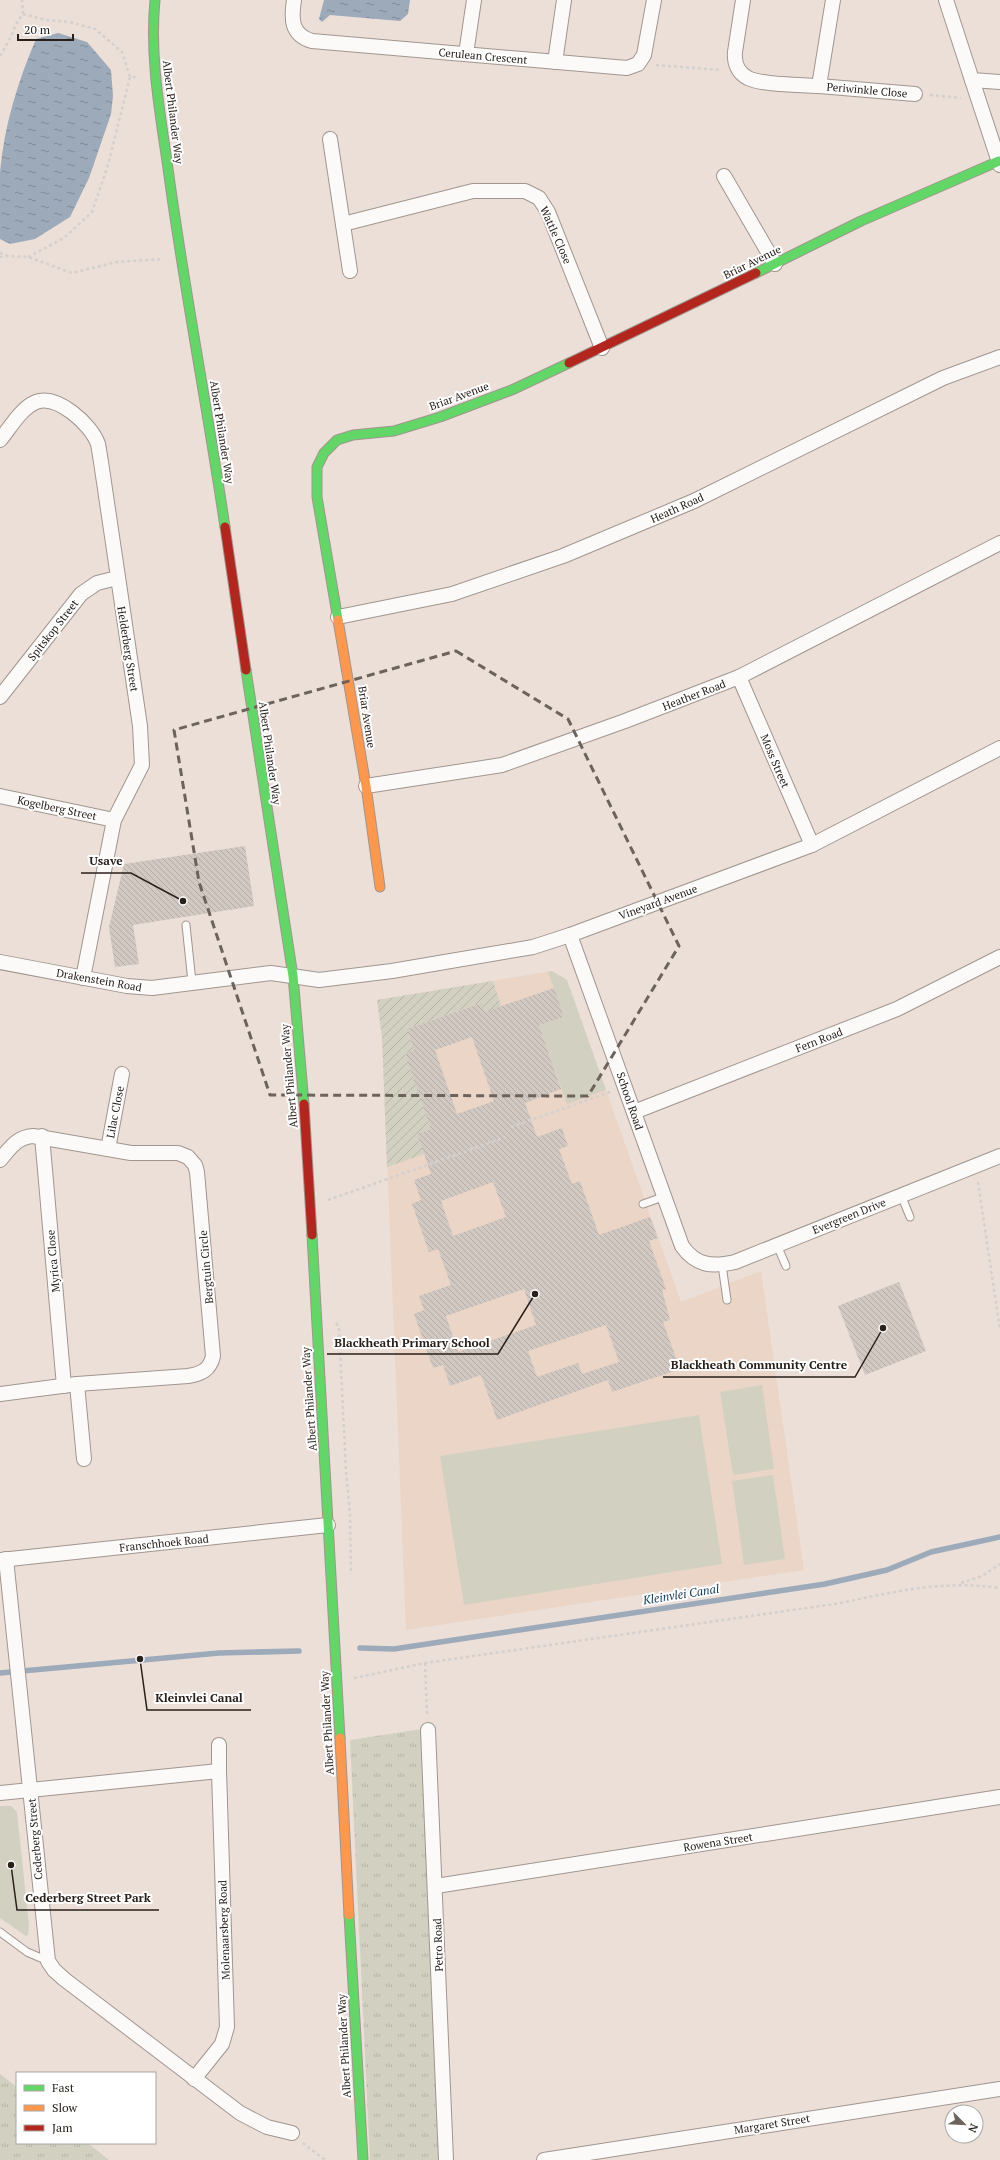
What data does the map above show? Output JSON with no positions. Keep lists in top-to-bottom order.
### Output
{
  "streets": {
    "street": [
      "Cerulean Crescent",
      "Periwinkle Close",
      "Albert Philander Way",
      "Wattle Close",
      "Briar Avenue",
      "Heath Road",
      "Spitskop Street",
      "Helderberg Street",
      "Heather Road",
      "Moss Street",
      "Kogelberg Street",
      "Vineyard Avenue",
      "Drakenstein Road",
      "Fern Road",
      "School Road",
      "Lilac Close",
      "Evergreen Drive",
      "Myrica Close",
      "Bergtuin Circle",
      "Franschhoek Road",
      "Cederberg Street",
      "Rowena Street",
      "Molenaarsberg Road",
      "Petro Road",
      "Margaret Street"
    ]
  },
  "crossings": [
    ["Albert Philander Way", "Vineyard Avenue"],
    ["Albert Philander Way", "Drakenstein Road"],
    ["Albert Philander Way", "Franschhoek Road"],
    ["Wattle Close", "Briar Avenue"],
    ["Briar Avenue", "Heath Road"],
    ["Briar Avenue", "Heather Road"],
    ["Spitskop Street", "Helderberg Street"],
    ["Helderberg Street", "Kogelberg Street"],
    ["Helderberg Street", "Drakenstein Road"],
    ["Heather Road", "Moss Street"],
    ["Moss Street", "Vineyard Avenue"],
    ["Vineyard Avenue", "Drakenstein Road"],
    ["Vineyard Avenue", "School Road"],
    ["Fern Road", "School Road"],
    ["School Road", "Evergreen Drive"],
    ["Lilac Close", "Bergtuin Circle"],
    ["Myrica Close", "Bergtuin Circle"],
    ["Franschhoek Road", "Cederberg Street"],
    ["Rowena Street", "Petro Road"]
  ],
  "water": ["Kleinvlei Canal"],
  "places": [
    "Usave",
    "Blackheath Primary School",
    "Blackheath Community Centre",
    "Kleinvlei Canal",
    "Cederberg Street Park"
  ],
  "legend": ["Fast", "Slow", "Jam"],
  "scale_bar": "20 m",
  "north": "bottom right"
}
